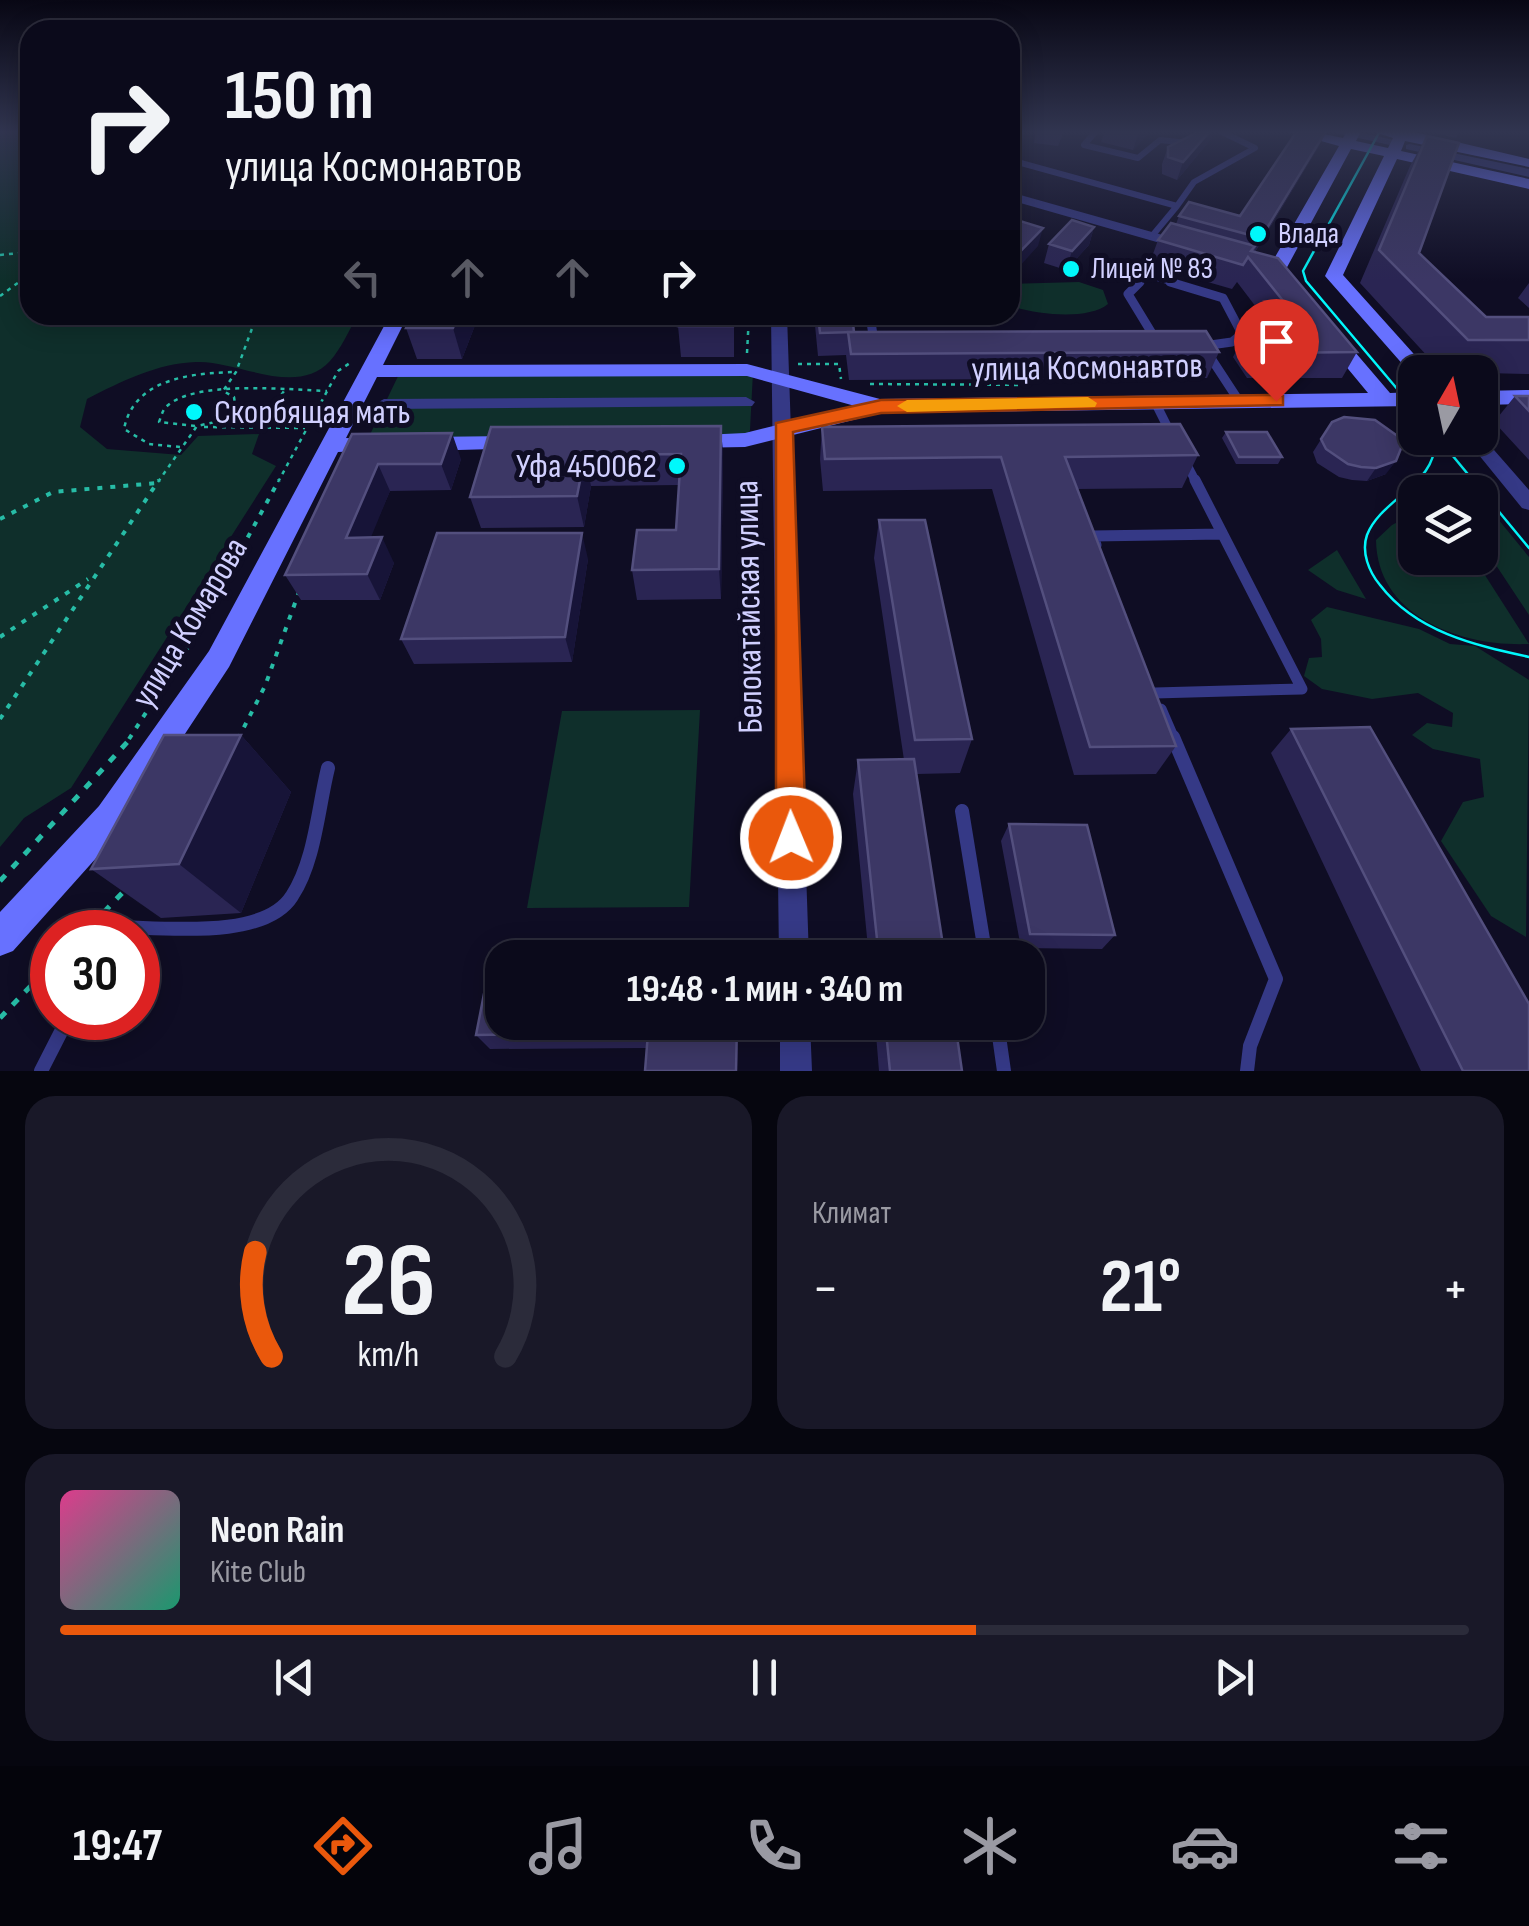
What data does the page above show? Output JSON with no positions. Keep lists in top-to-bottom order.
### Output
{
  "streets": {
    "main road": ["улица Космонавтов", "улица Комарова"],
    "street": ["Белокатайская улица"]
  },
  "crossings": [
    ["улица Космонавтов", "Белокатайская улица"],
    ["улица Космонавтов", "улица Комарова"]
  ],
  "places": [
    "Влада",
    "Лицей № 83",
    "Скорбящая мать",
    "Уфа 450062"
  ],
  "north": "top",
  "page": {
    "turn": ["150 m", "улица Космонавтов"],
    "limit": "30",
    "trip": "19:48 · 1 мин · 340 m",
    "tile": "Климат",
    "heat": ["−", "21°", "+"],
    "song": ["Neon Rain", "Kite Club"],
    "tabs": "19:47",
    "gauge": ["26", "km/h"]
  }
}
